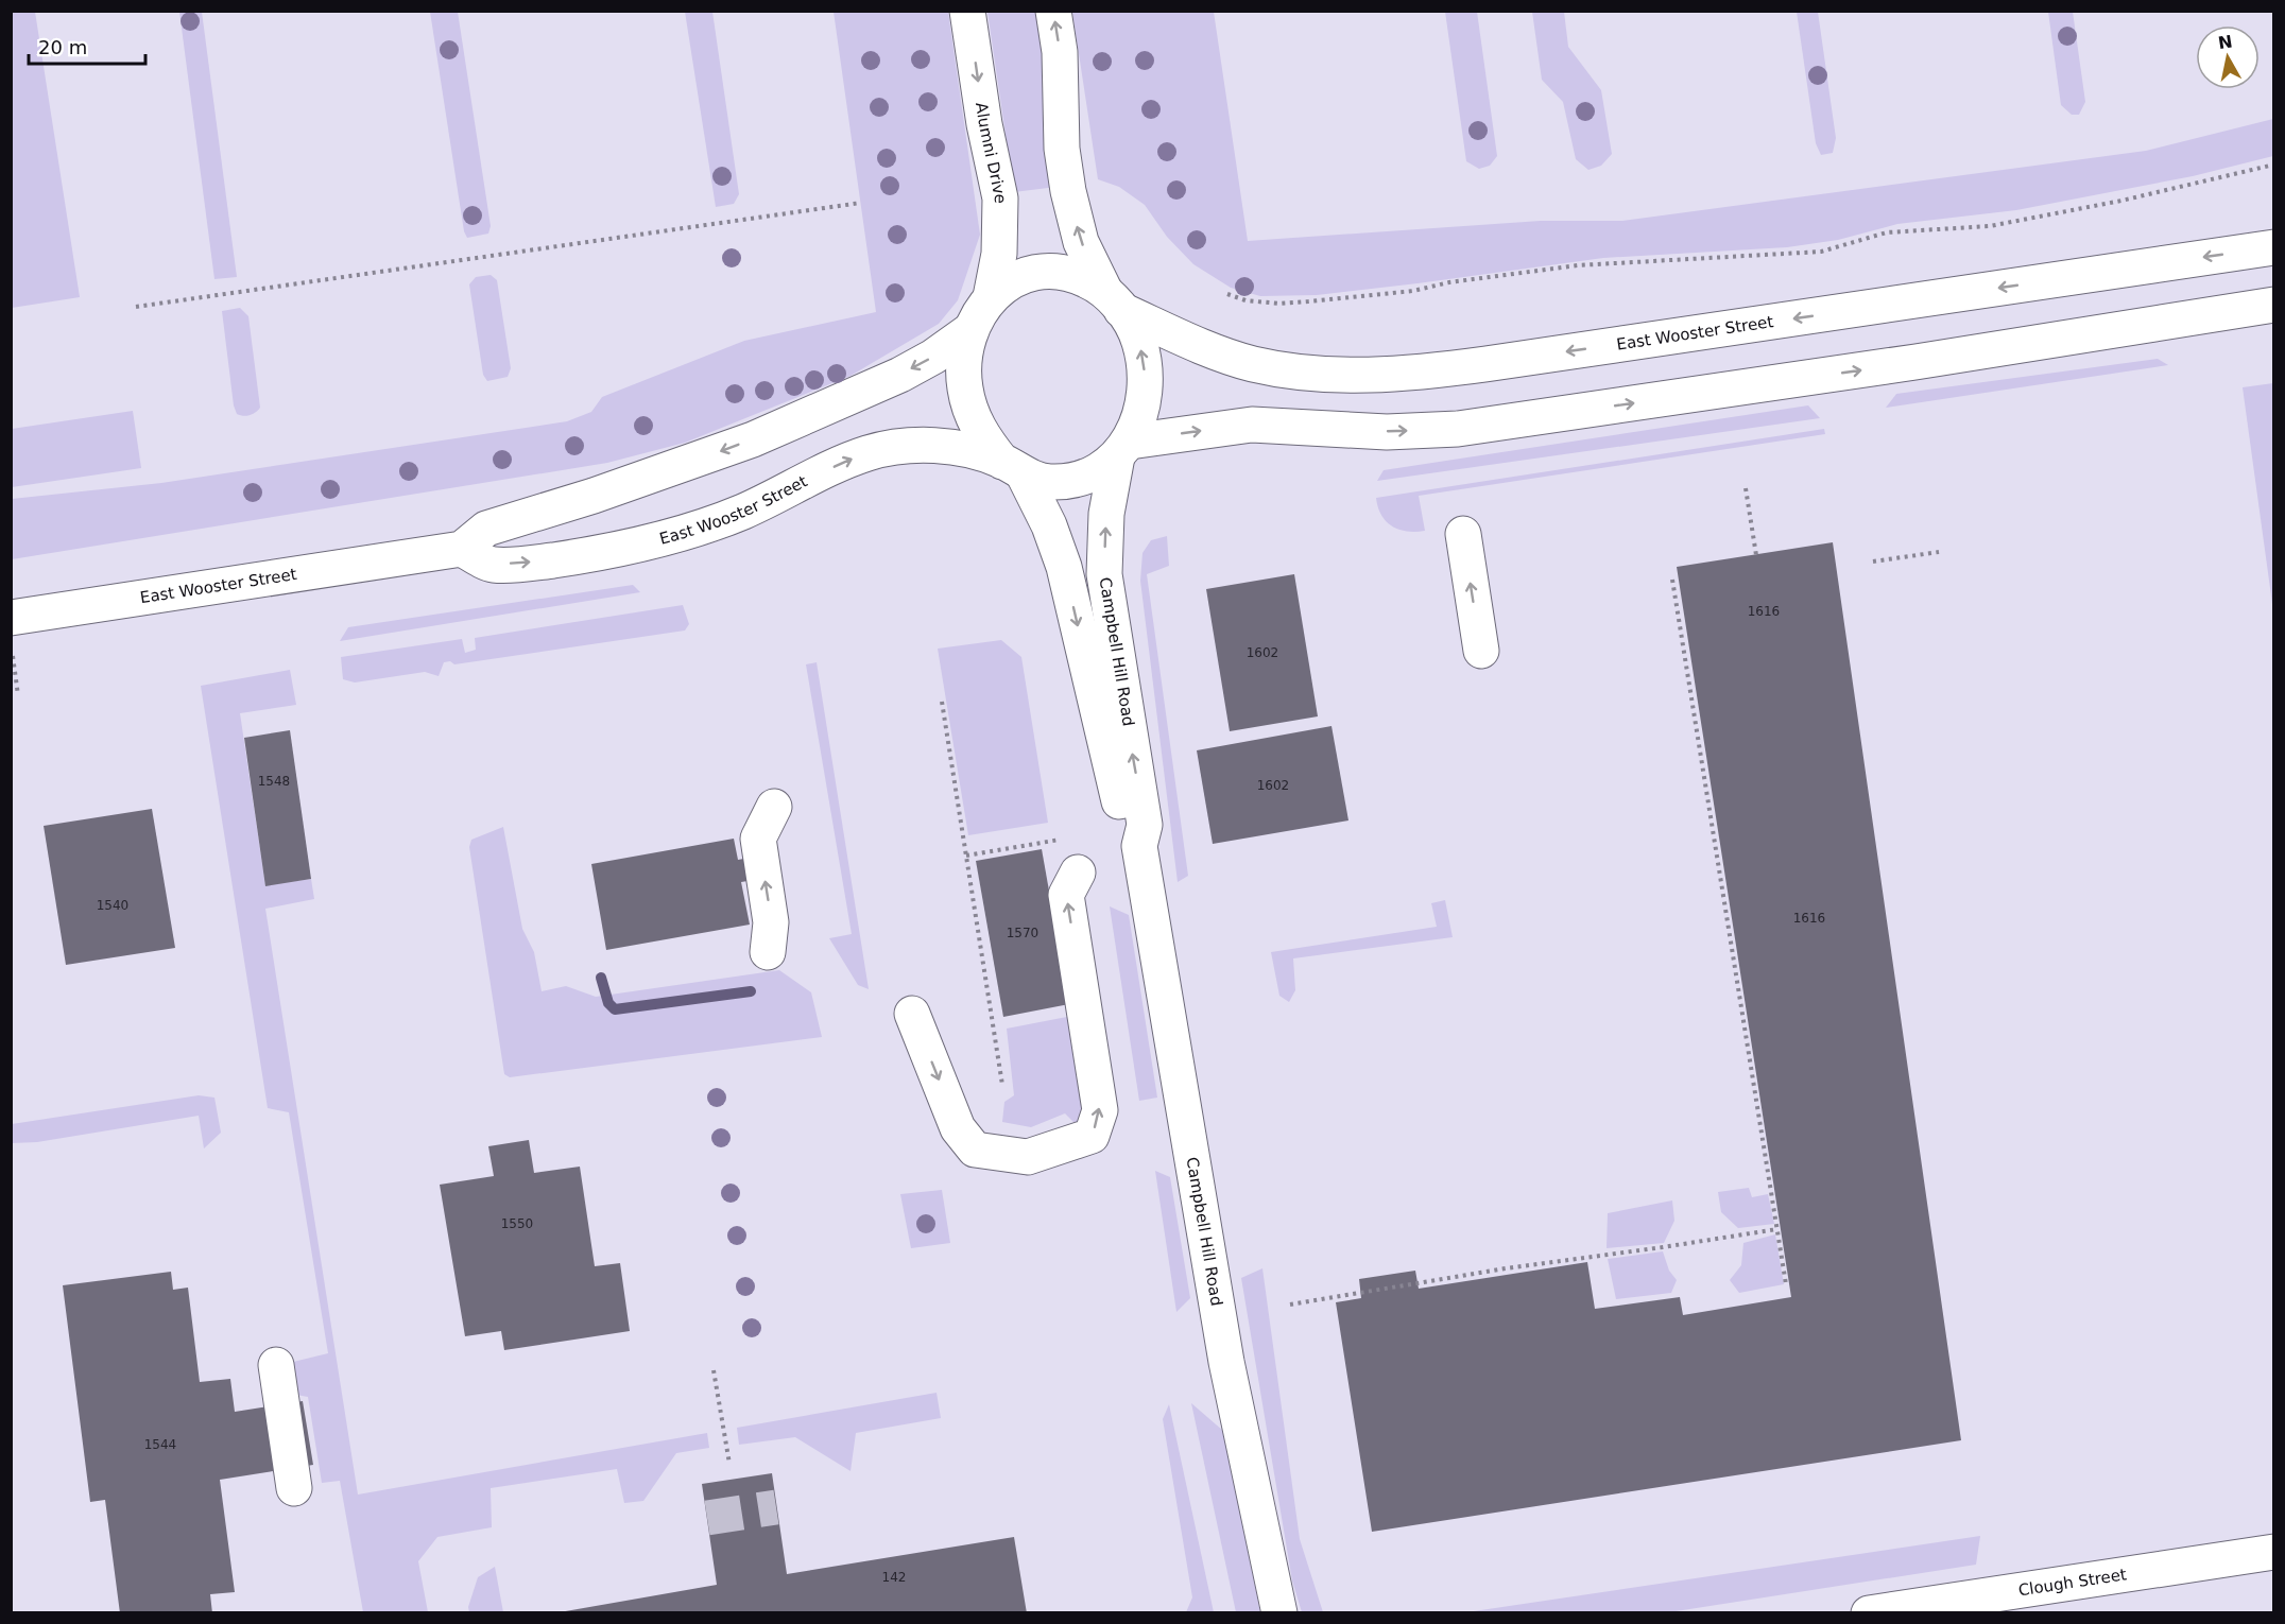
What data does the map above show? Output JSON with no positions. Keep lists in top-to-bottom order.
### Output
{
  "streets": {
    "main road": [
      "Alumni Drive",
      "East Wooster Street",
      "Campbell Hill Road",
      "Clough Street"
    ]
  },
  "crossings": [
    ["Alumni Drive", "East Wooster Street"],
    ["Alumni Drive", "Campbell Hill Road"],
    ["East Wooster Street", "Campbell Hill Road"]
  ],
  "house_numbers": [
    "1616",
    "1602",
    "1548",
    "1602",
    "1540",
    "1616",
    "1570",
    "1550",
    "1544",
    "142"
  ],
  "scale_bar": "20 m",
  "north": "top"
}
